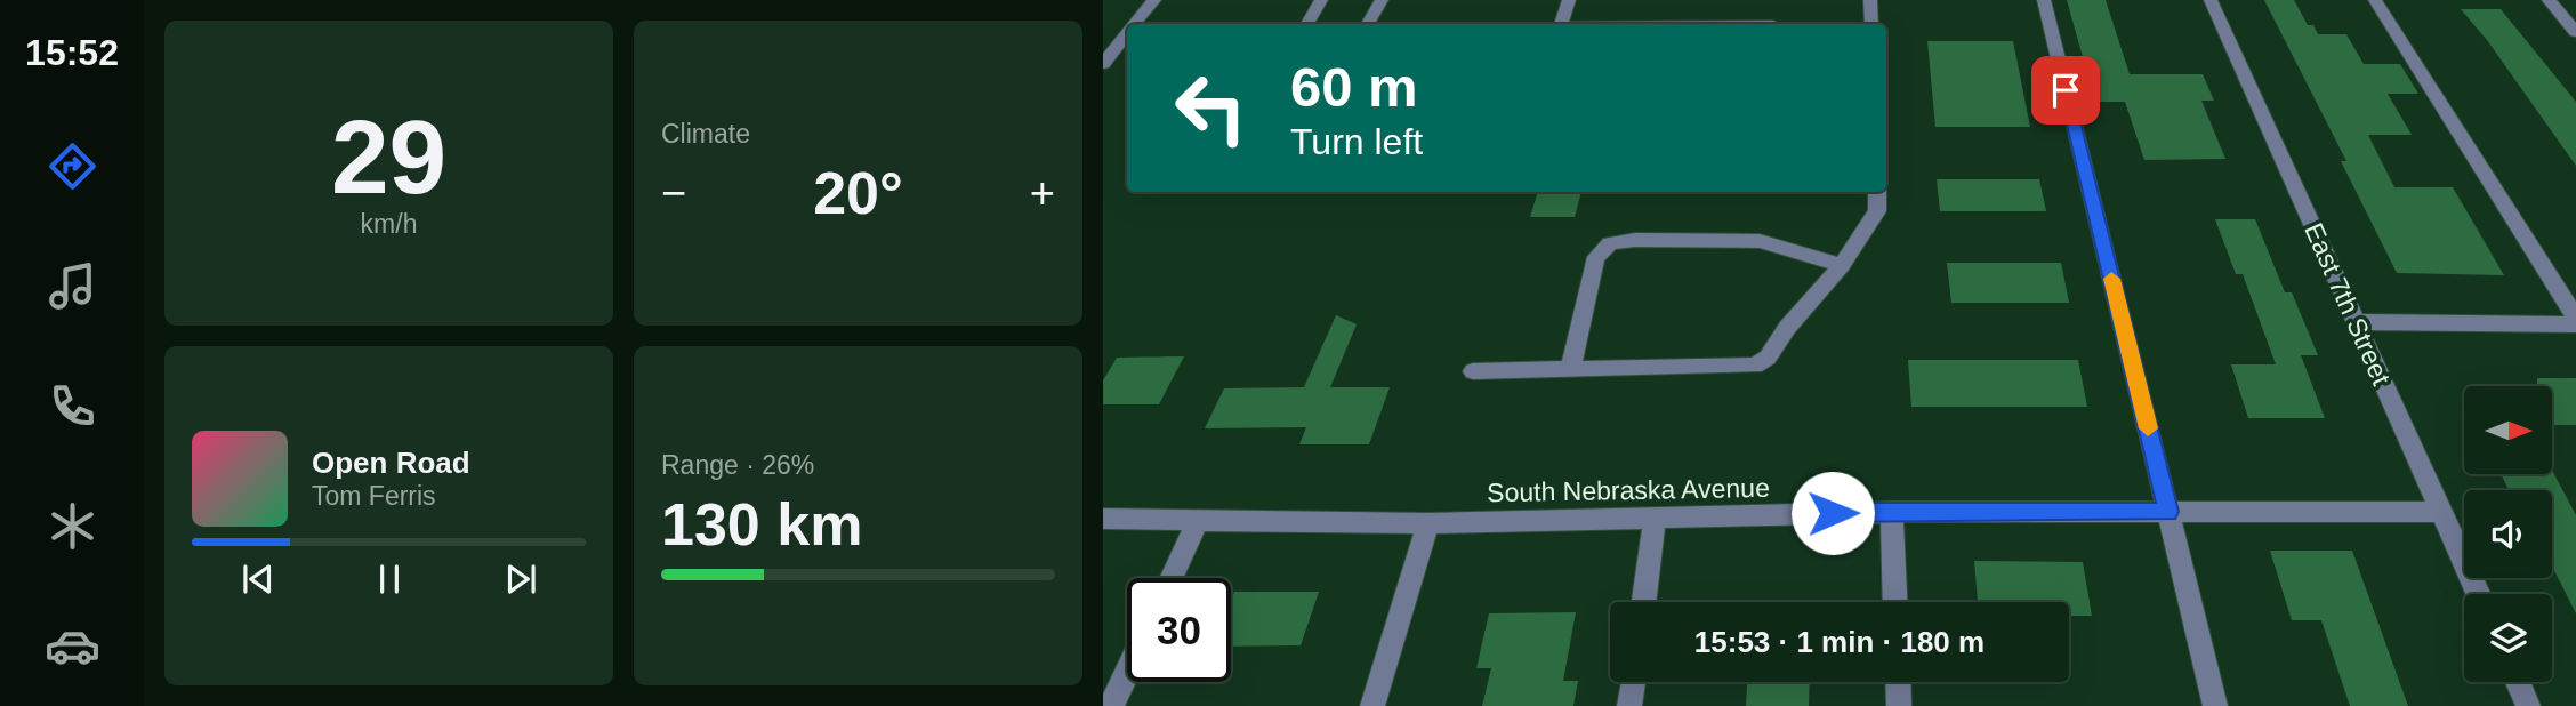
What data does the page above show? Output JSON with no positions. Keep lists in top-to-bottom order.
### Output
{
  "streets": {
    "street": ["East 7th Street", "South Nebraska Avenue"]
  },
  "crossings": [
    ["East 7th Street", "South Nebraska Avenue"]
  ],
  "north": "right",
  "page": {
    "tabs": "15:52",
    "tile": [
      ["29", "km/h"],
      "Climate",
      ["Range · 26%", "130 km"]
    ],
    "turn": ["60 m", "Turn left"],
    "heat": ["−", "20°", "+"],
    "song": ["Open Road", "Tom Ferris"],
    "limit": "30",
    "trip": "15:53 · 1 min · 180 m"
  }
}
